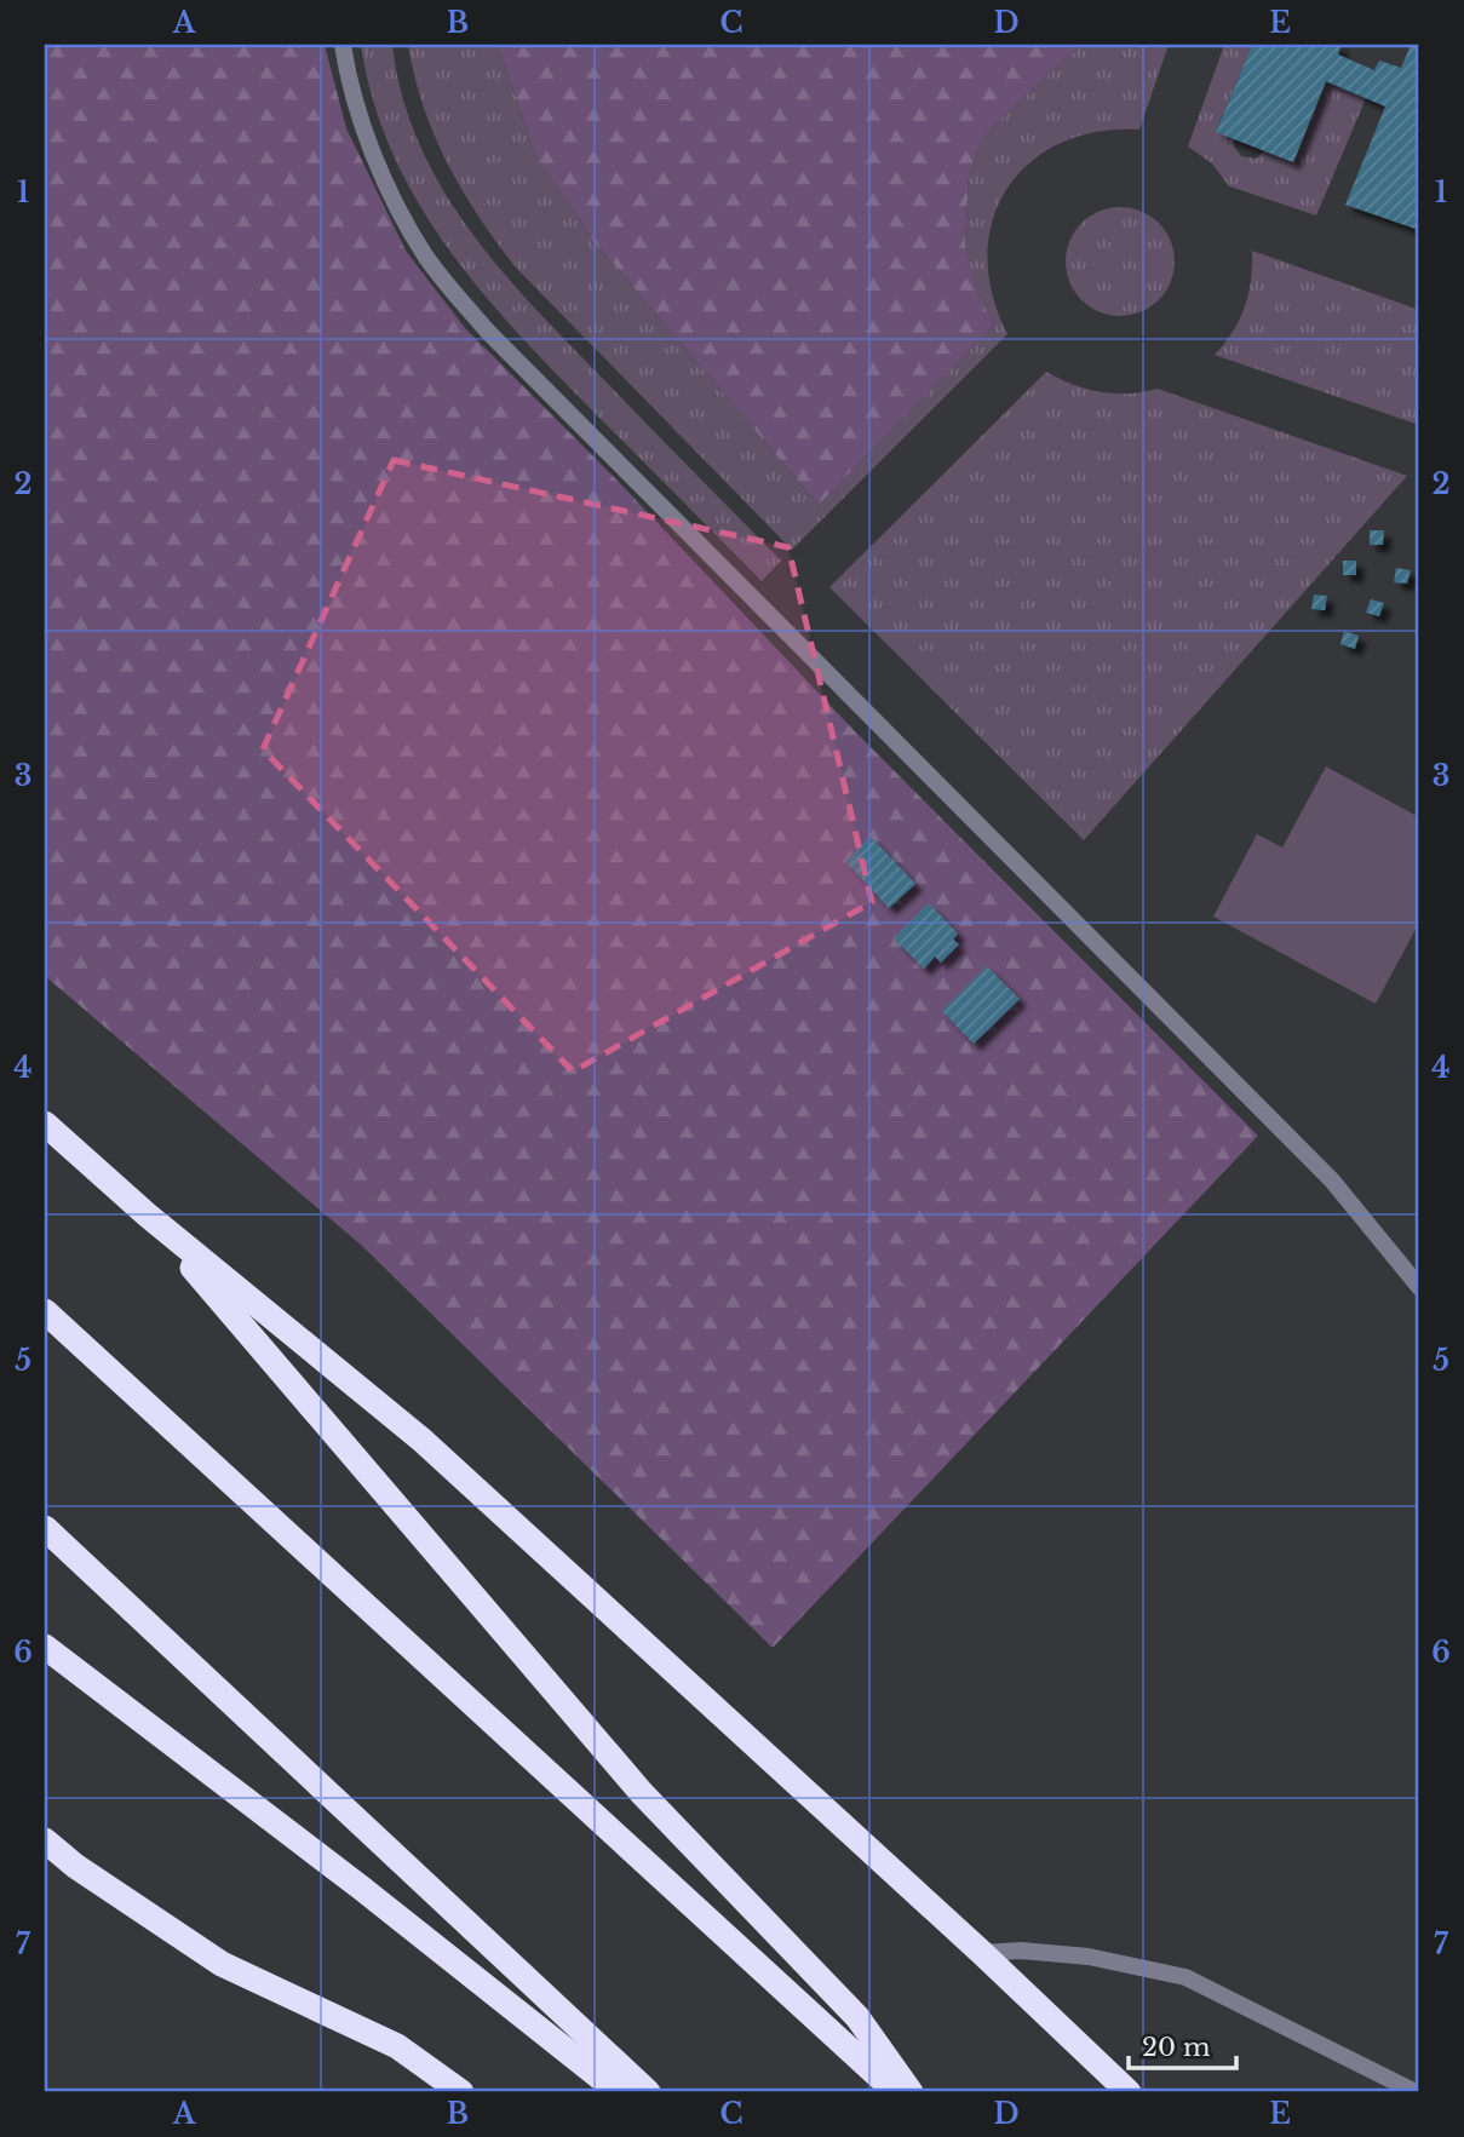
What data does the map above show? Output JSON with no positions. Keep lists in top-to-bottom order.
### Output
{
  "scale_bar": "20 m",
  "grid": {
    "columns": [
      "A",
      "B",
      "C",
      "D",
      "E"
    ],
    "rows": [
      "1",
      "2",
      "3",
      "4",
      "5",
      "6",
      "7"
    ]
  }
}
